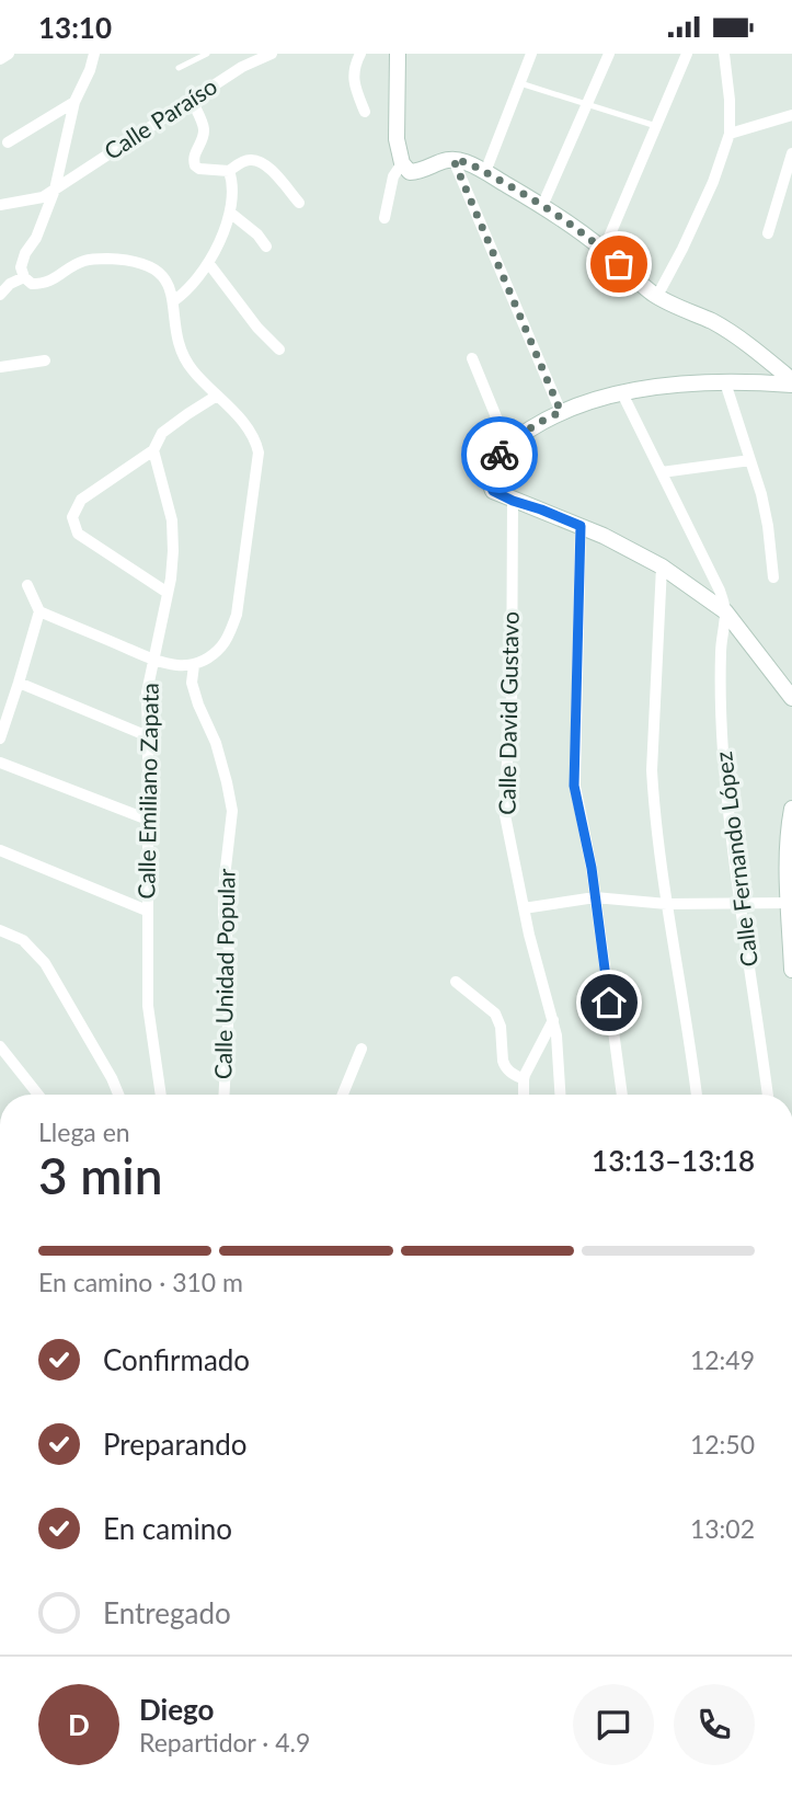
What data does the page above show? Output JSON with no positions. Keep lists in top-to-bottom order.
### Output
{
  "streets": {
    "street": [
      "Calle Paraíso",
      "Calle David Gustavo",
      "Calle Emiliano Zapata",
      "Calle Fernando López",
      "Calle Unidad Popular"
    ]
  },
  "page": {
    "status": "13:10",
    "heading": ["3 min", "Llega en", "13:13–13:18"],
    "panel": ["Diego", "Repartidor · 4.9"],
    "bar": "En camino · 310 m",
    "list": [
      ["Confirmado", "12:49"],
      ["Preparando", "12:50"],
      ["En camino", "13:02"],
      "Entregado"
    ],
    "round": "D"
  }
}
